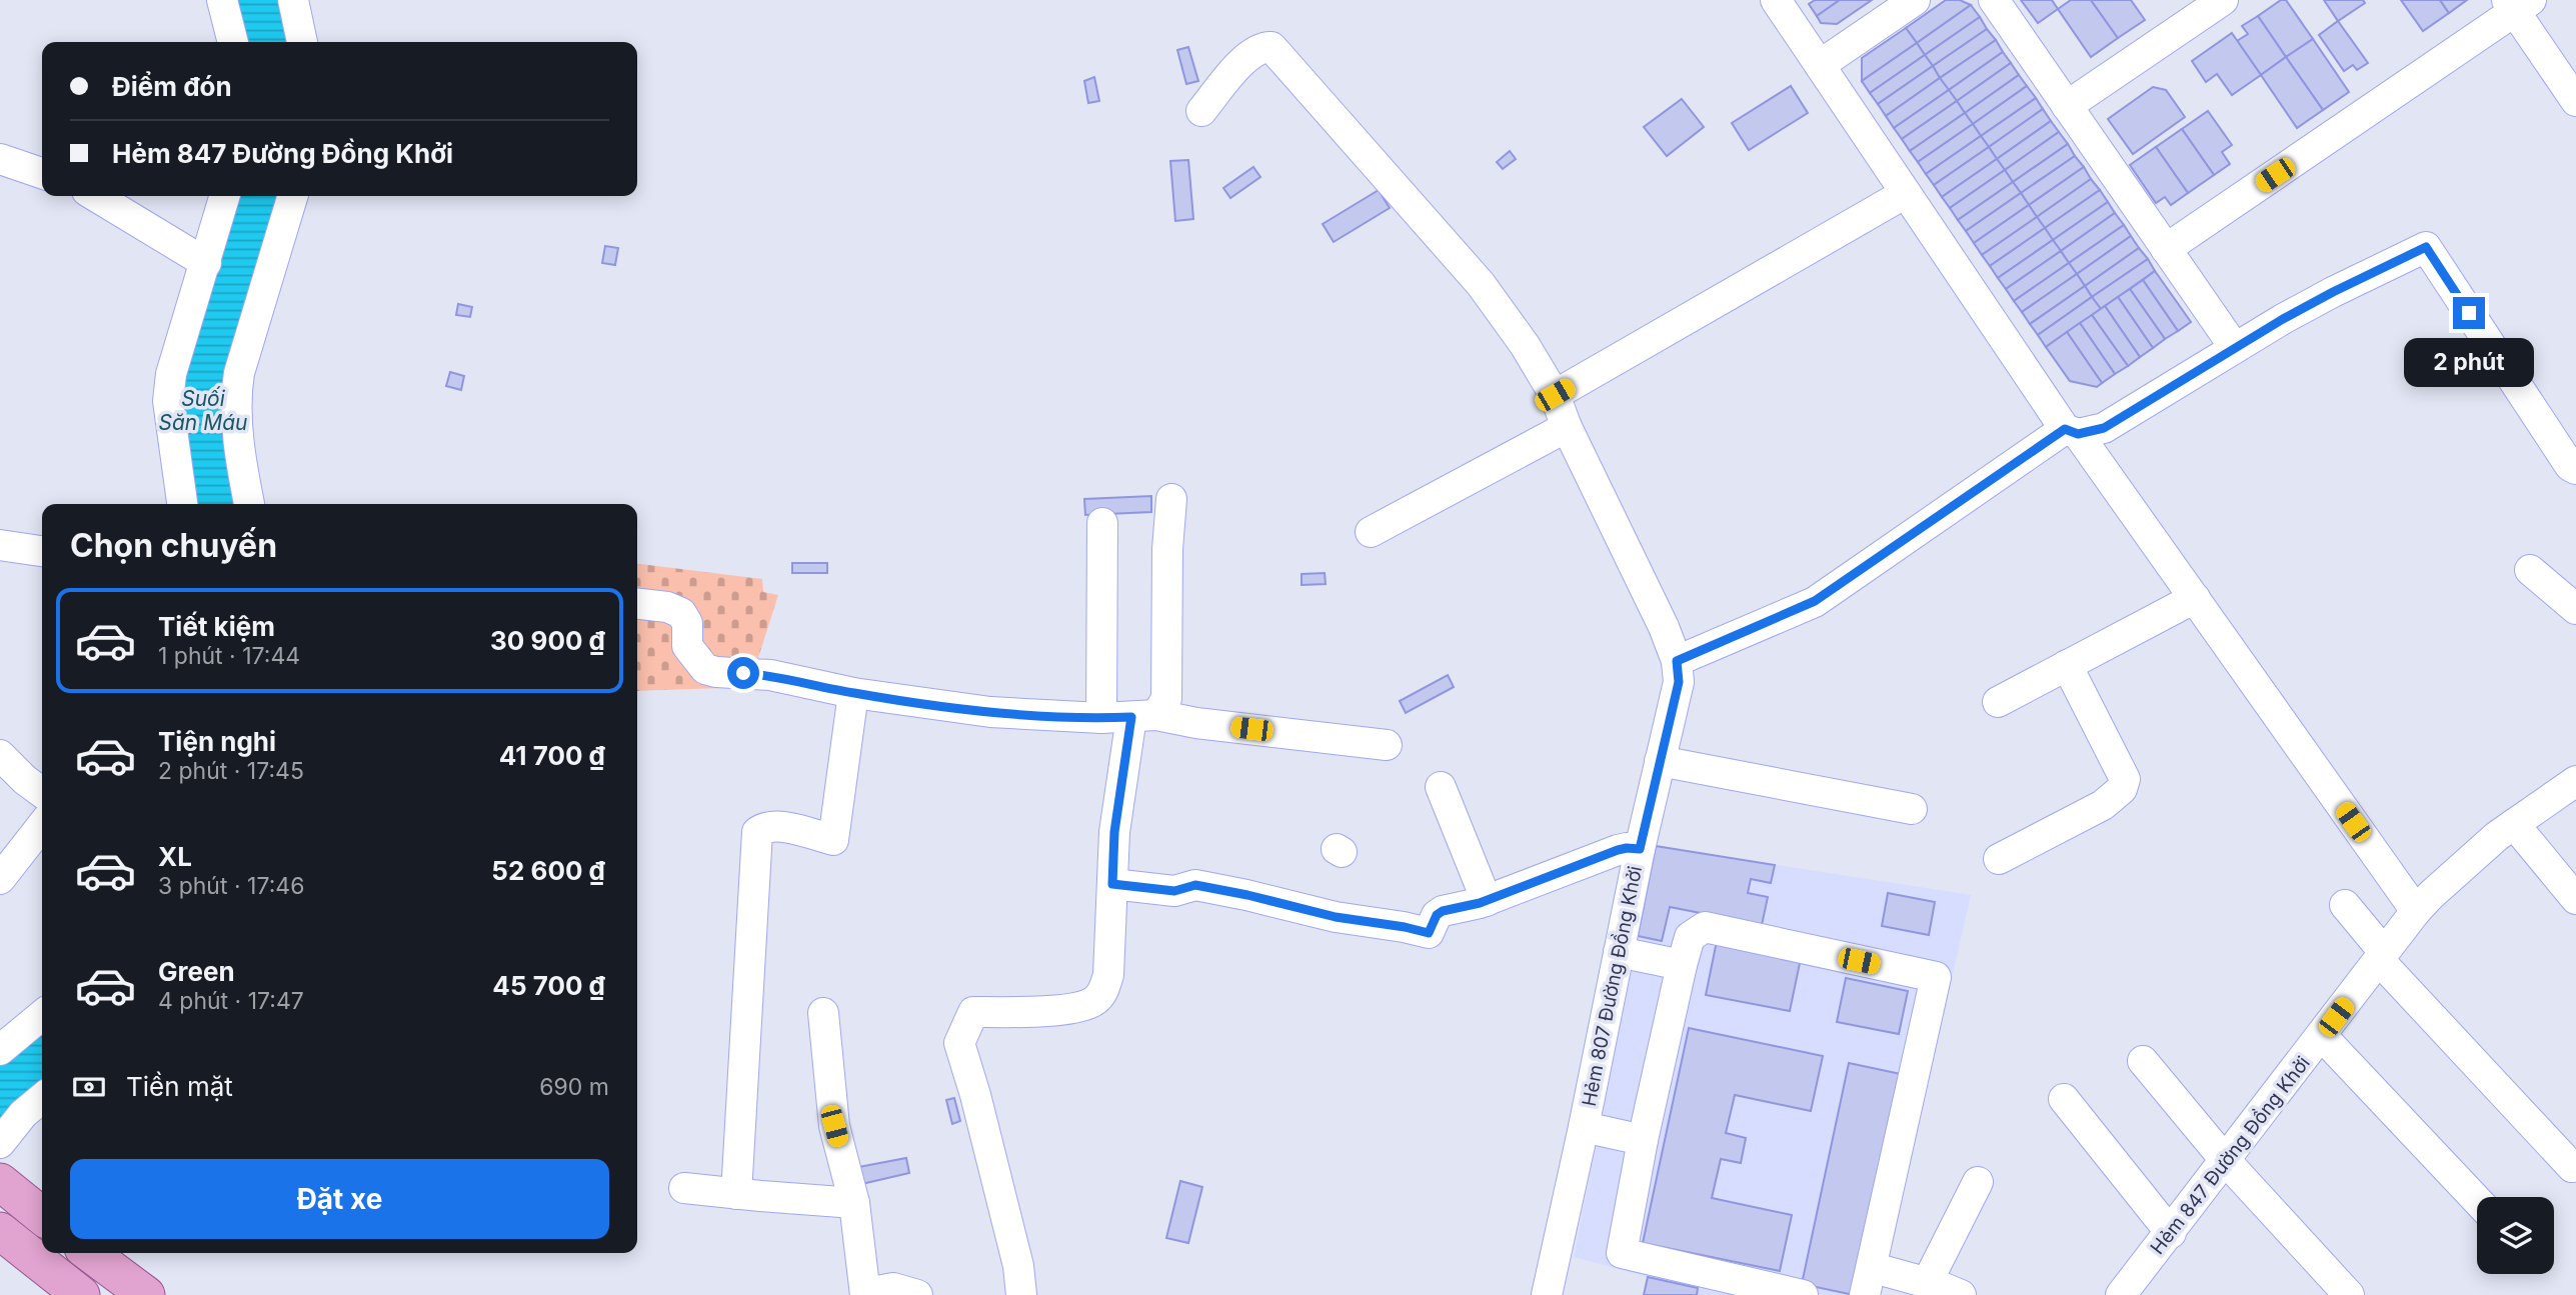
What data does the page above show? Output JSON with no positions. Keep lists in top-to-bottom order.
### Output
{
  "streets": {
    "street": ["Hẻm 807 Đường Đồng Khởi", "Hẻm 847 Đường Đồng Khởi"]
  },
  "water": ["Suối Săn Máu"],
  "page": {
    "banner": ["Điểm đón", "Hẻm 847 Đường Đồng Khởi"],
    "bubble": "2 phút",
    "heading": "Chọn chuyến",
    "list": [
      {
        "name": "Tiết kiệm",
        "note": "1 phút · 17:44",
        "value": "30 900 ₫"
      },
      {
        "name": "Tiện nghi",
        "note": "2 phút · 17:45",
        "value": "41 700 ₫"
      },
      {
        "name": "XL",
        "note": "3 phút · 17:46",
        "value": "52 600 ₫"
      },
      {
        "name": "Green",
        "note": "4 phút · 17:47",
        "value": "45 700 ₫"
      }
    ],
    "pay": ["Tiền mặt", "690 m"],
    "buttons": "Đặt xe"
  }
}
